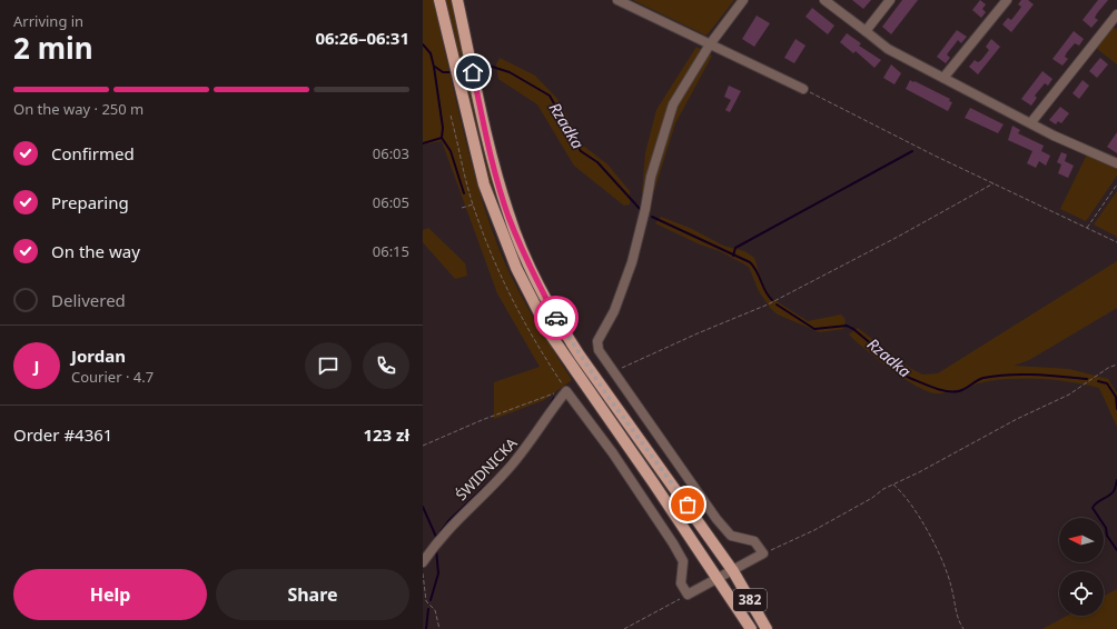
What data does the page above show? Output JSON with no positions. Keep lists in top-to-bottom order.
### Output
{
  "streets": {
    "main road": ["382"],
    "street": ["ŚWIDNICKA"]
  },
  "water": ["Rzadka"],
  "north": "left",
  "page": {
    "heading": ["2 min", "Arriving in", "06:26–06:31"],
    "panel": [
      "Jordan",
      "Courier · 4.7",
      "Order #4361",
      "123 zł"
    ],
    "bar": "On the way · 250 m",
    "list": [
      ["Confirmed", "06:03"],
      ["Preparing", "06:05"],
      ["On the way", "06:15"],
      "Delivered"
    ],
    "round": "J",
    "buttons": ["Help", "Share"]
  }
}
